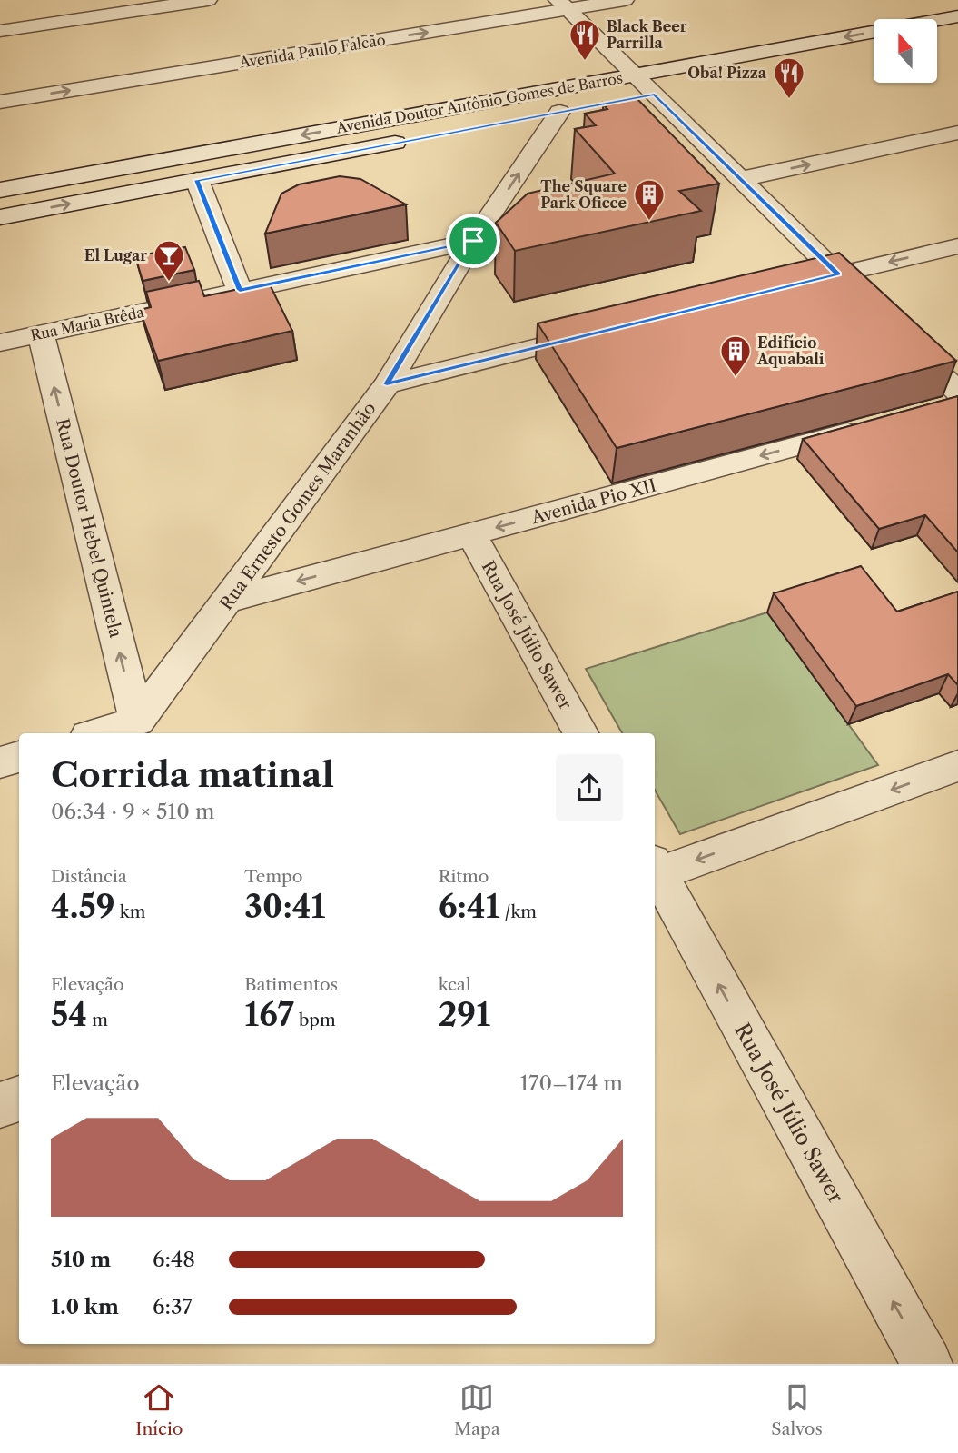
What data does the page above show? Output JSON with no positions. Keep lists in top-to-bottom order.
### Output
{
  "streets": {
    "street": [
      "Avenida Paulo Falcão",
      "Avenida Doutor Antônio Gomes de Barros",
      "Rua Maria Brêda",
      "Avenida Pio XII",
      "Rua Ernesto Gomes Maranhão",
      "Rua Doutor Hebel Quintela",
      "Rua José Júlio Sawer"
    ]
  },
  "crossings": [
    ["Rua Maria Brêda", "Rua Ernesto Gomes Maranhão"],
    ["Rua Maria Brêda", "Rua Doutor Hebel Quintela"],
    ["Avenida Pio XII", "Rua Ernesto Gomes Maranhão"],
    ["Avenida Pio XII", "Rua José Júlio Sawer"],
    ["Rua Ernesto Gomes Maranhão", "Rua Doutor Hebel Quintela"]
  ],
  "one_way": ["Rua Doutor Hebel Quintela", "Rua José Júlio Sawer"],
  "places": {
    "restaurant": ["Black Beer Parrilla", "Oba! Pizza"],
    "building": ["The Square Park Oficce", "Edifício Aquabali"],
    "bar": ["El Lugar"]
  },
  "north": "top",
  "page": {
    "heading": ["Corrida matinal", "06:34 · 9 × 510 m"],
    "stats": [
      ["Distância", "4.59 km"],
      ["Tempo", "30:41"],
      ["Ritmo", "6:41 /km"],
      ["Elevação", "54 m"],
      ["Batimentos", "167 bpm"],
      ["kcal", "291"]
    ],
    "chart": ["Elevação", "170–174 m"],
    "list": [
      {
        "name": "510 m",
        "note": "6:48"
      },
      {
        "name": "1.0 km",
        "note": "6:37"
      }
    ],
    "tabs": ["Início", "Mapa", "Salvos"]
  }
}
